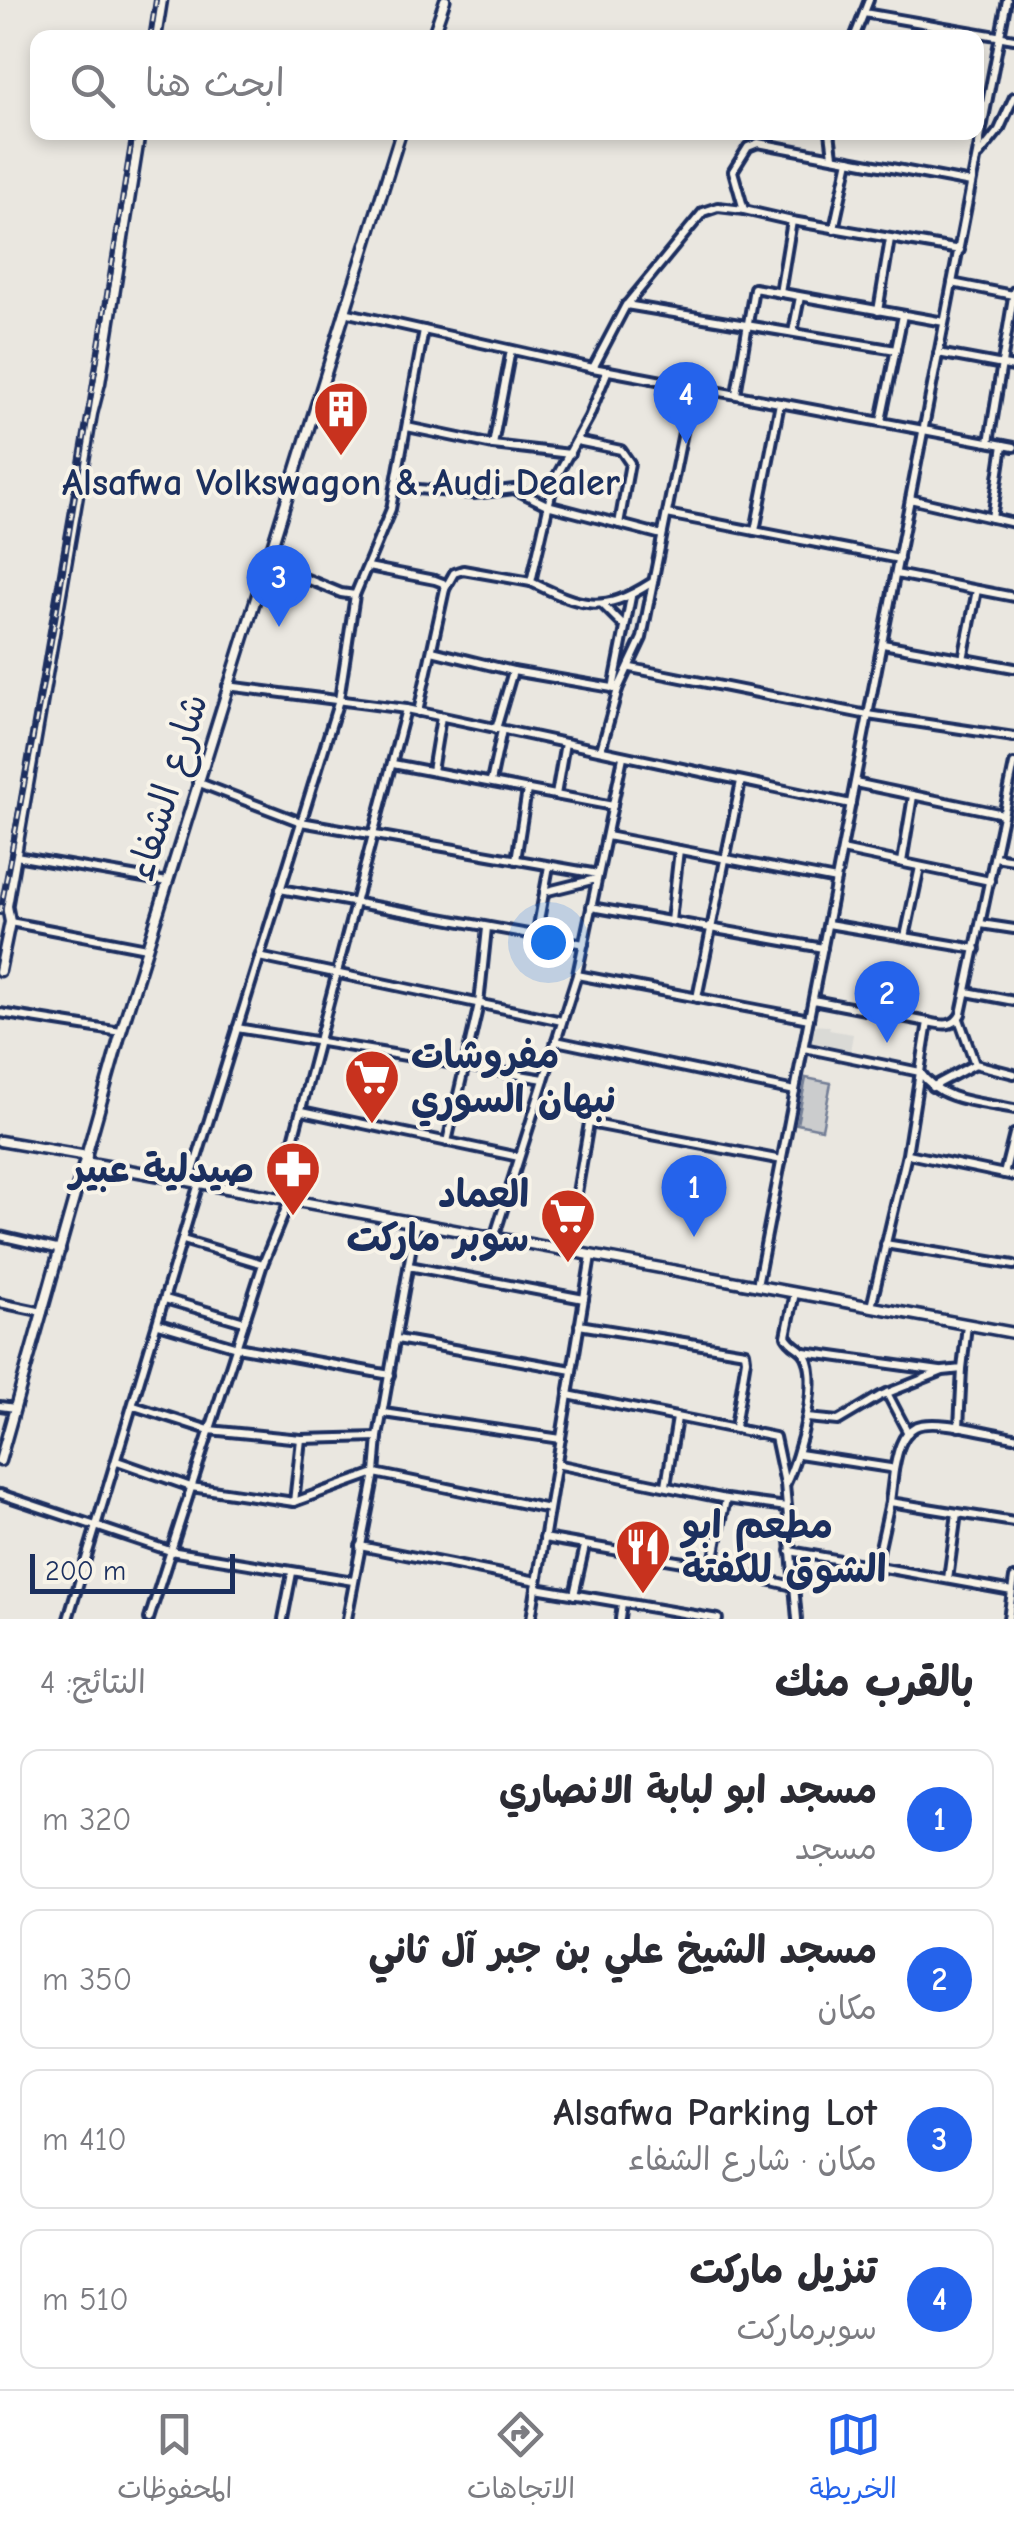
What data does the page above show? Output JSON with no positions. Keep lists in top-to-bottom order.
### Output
{
  "streets": {
    "street": ["شارع الشفاء"]
  },
  "places": {
    "building": ["Alsafwa Volkswagon & Audi Dealer"],
    "supermarket": ["مفروشات نبهان السوري", "العماد سوبر ماركت"],
    "pharmacy": ["صيدلية عبير"],
    "restaurant": ["مطعم ابو الشوق للكفتة"]
  },
  "scale_bar": "200 m",
  "page": {
    "search": "ابحث هنا",
    "pins": [
      "4",
      "3",
      "2",
      "1"
    ],
    "scale": "200 m",
    "heading": ["بالقرب منك", "النتائج: 4"],
    "list": [
      {
        "mark": "1",
        "name": "مسجد ابو لبابة الانصاري",
        "note": "مسجد",
        "value": "320 m"
      },
      {
        "mark": "2",
        "name": "مسجد الشيخ علي بن جبر آل ثاني",
        "note": "مكان",
        "value": "350 m"
      },
      {
        "mark": "3",
        "name": "Alsafwa Parking Lot",
        "note": "مكان · شارع الشفاء",
        "value": "410 m"
      },
      {
        "mark": "4",
        "name": "تنزيل ماركت",
        "note": "سوبرماركت",
        "value": "510 m"
      }
    ],
    "nav": ["الخريطة", "الاتجاهات", "المحفوظات"]
  }
}
